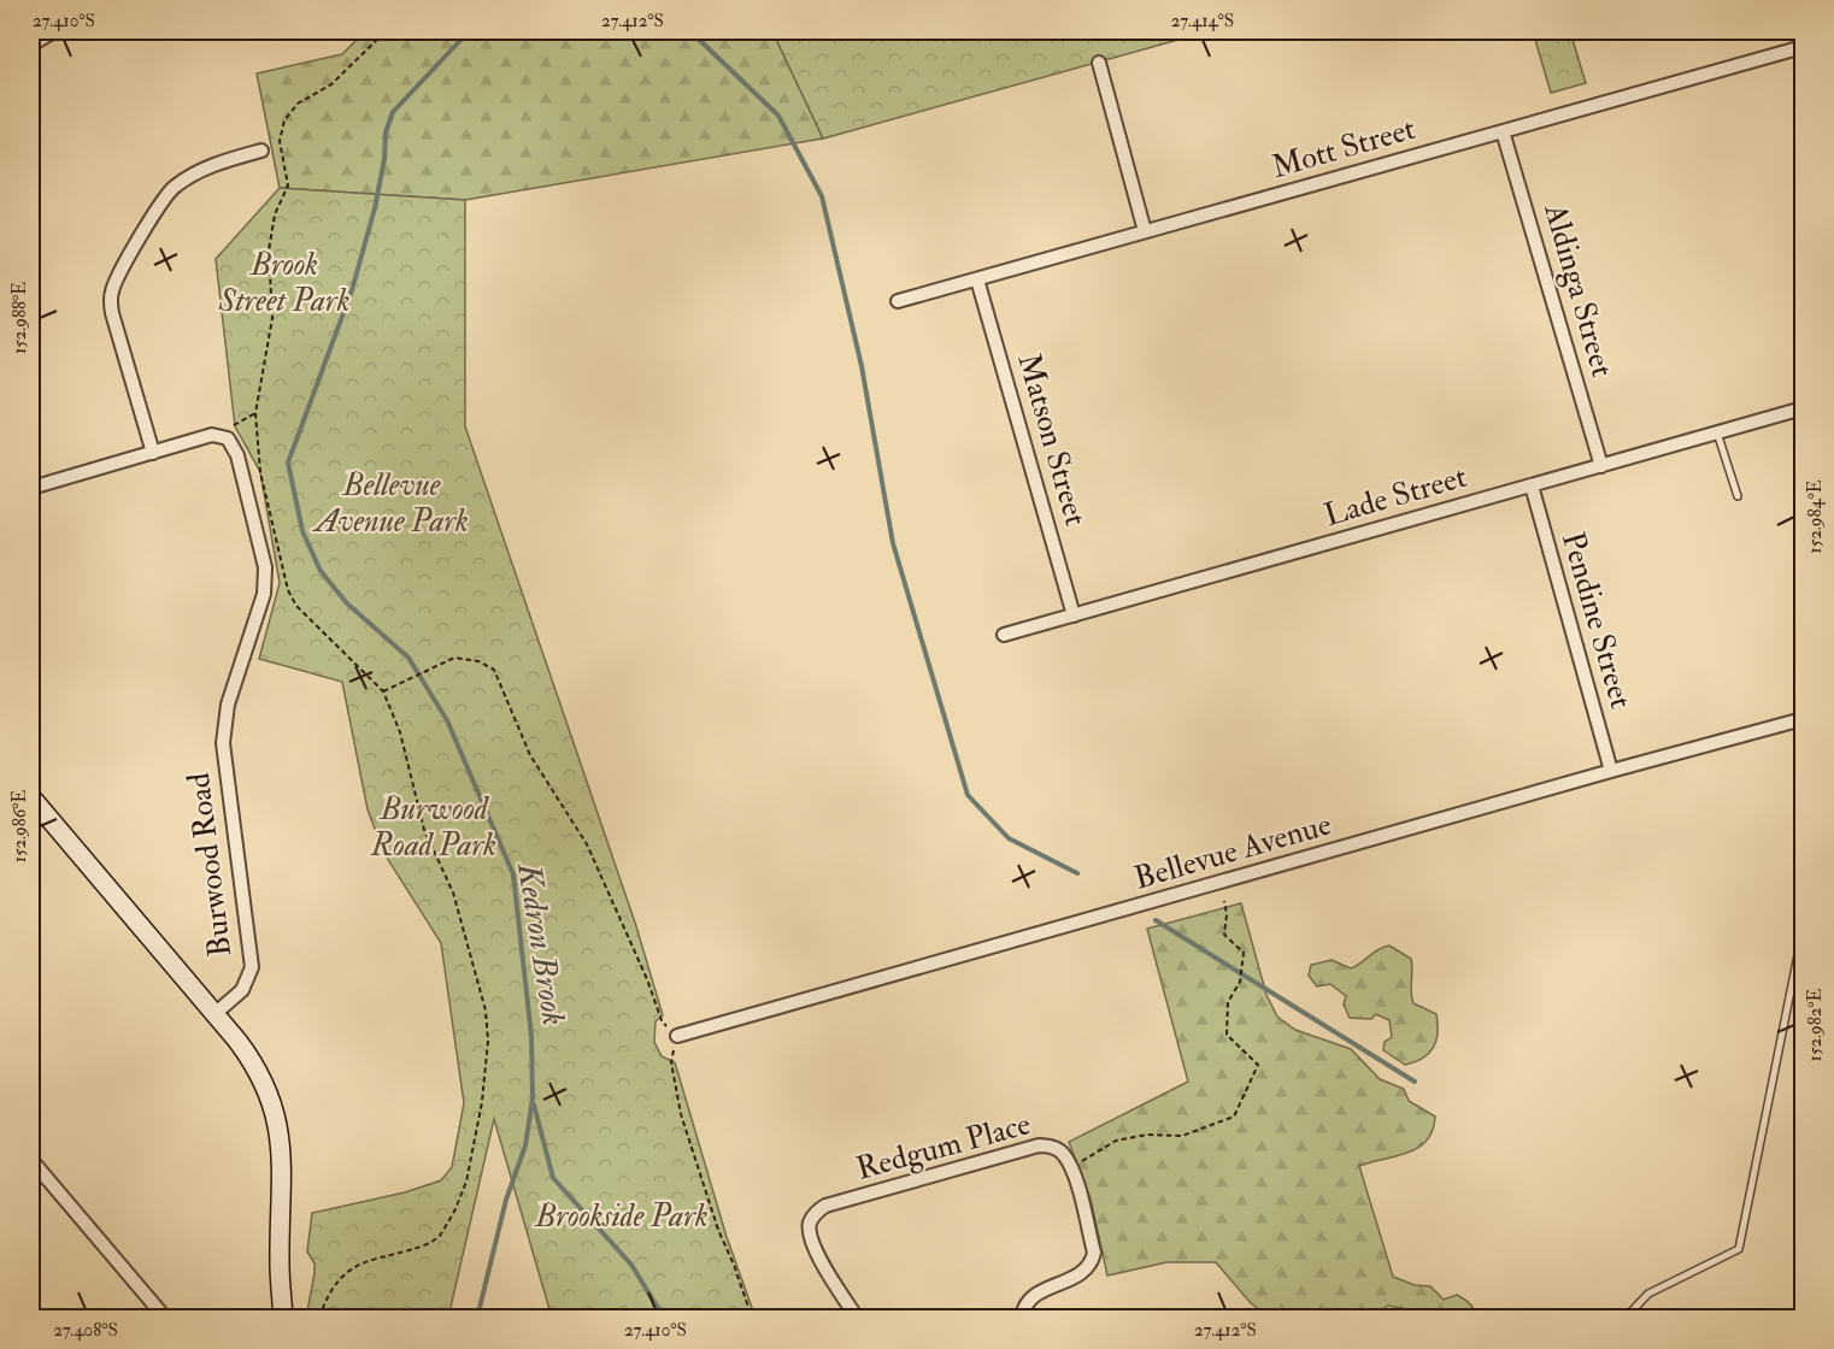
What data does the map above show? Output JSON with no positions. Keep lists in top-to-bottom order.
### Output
{
  "streets": {
    "street": [
      "Mott Street",
      "Aldinga Street",
      "Matson Street",
      "Lade Street",
      "Pendine Street",
      "Bellevue Avenue",
      "Burwood Road",
      "Redgum Place"
    ]
  },
  "crossings": [
    ["Mott Street", "Aldinga Street"],
    ["Mott Street", "Matson Street"],
    ["Aldinga Street", "Lade Street"],
    ["Matson Street", "Lade Street"],
    ["Lade Street", "Pendine Street"],
    ["Pendine Street", "Bellevue Avenue"]
  ],
  "water": ["Kedron Brook"],
  "parks": [
    "Brook Street Park",
    "Bellevue Avenue Park",
    "Burwood Road Park",
    "Brookside Park"
  ],
  "coordinates": [
    "27.410°S",
    "27.412°S",
    "27.414°S",
    "152.988°E",
    "152.984°E",
    "152.986°E",
    "152.982°E",
    "27.408°S"
  ]
}
